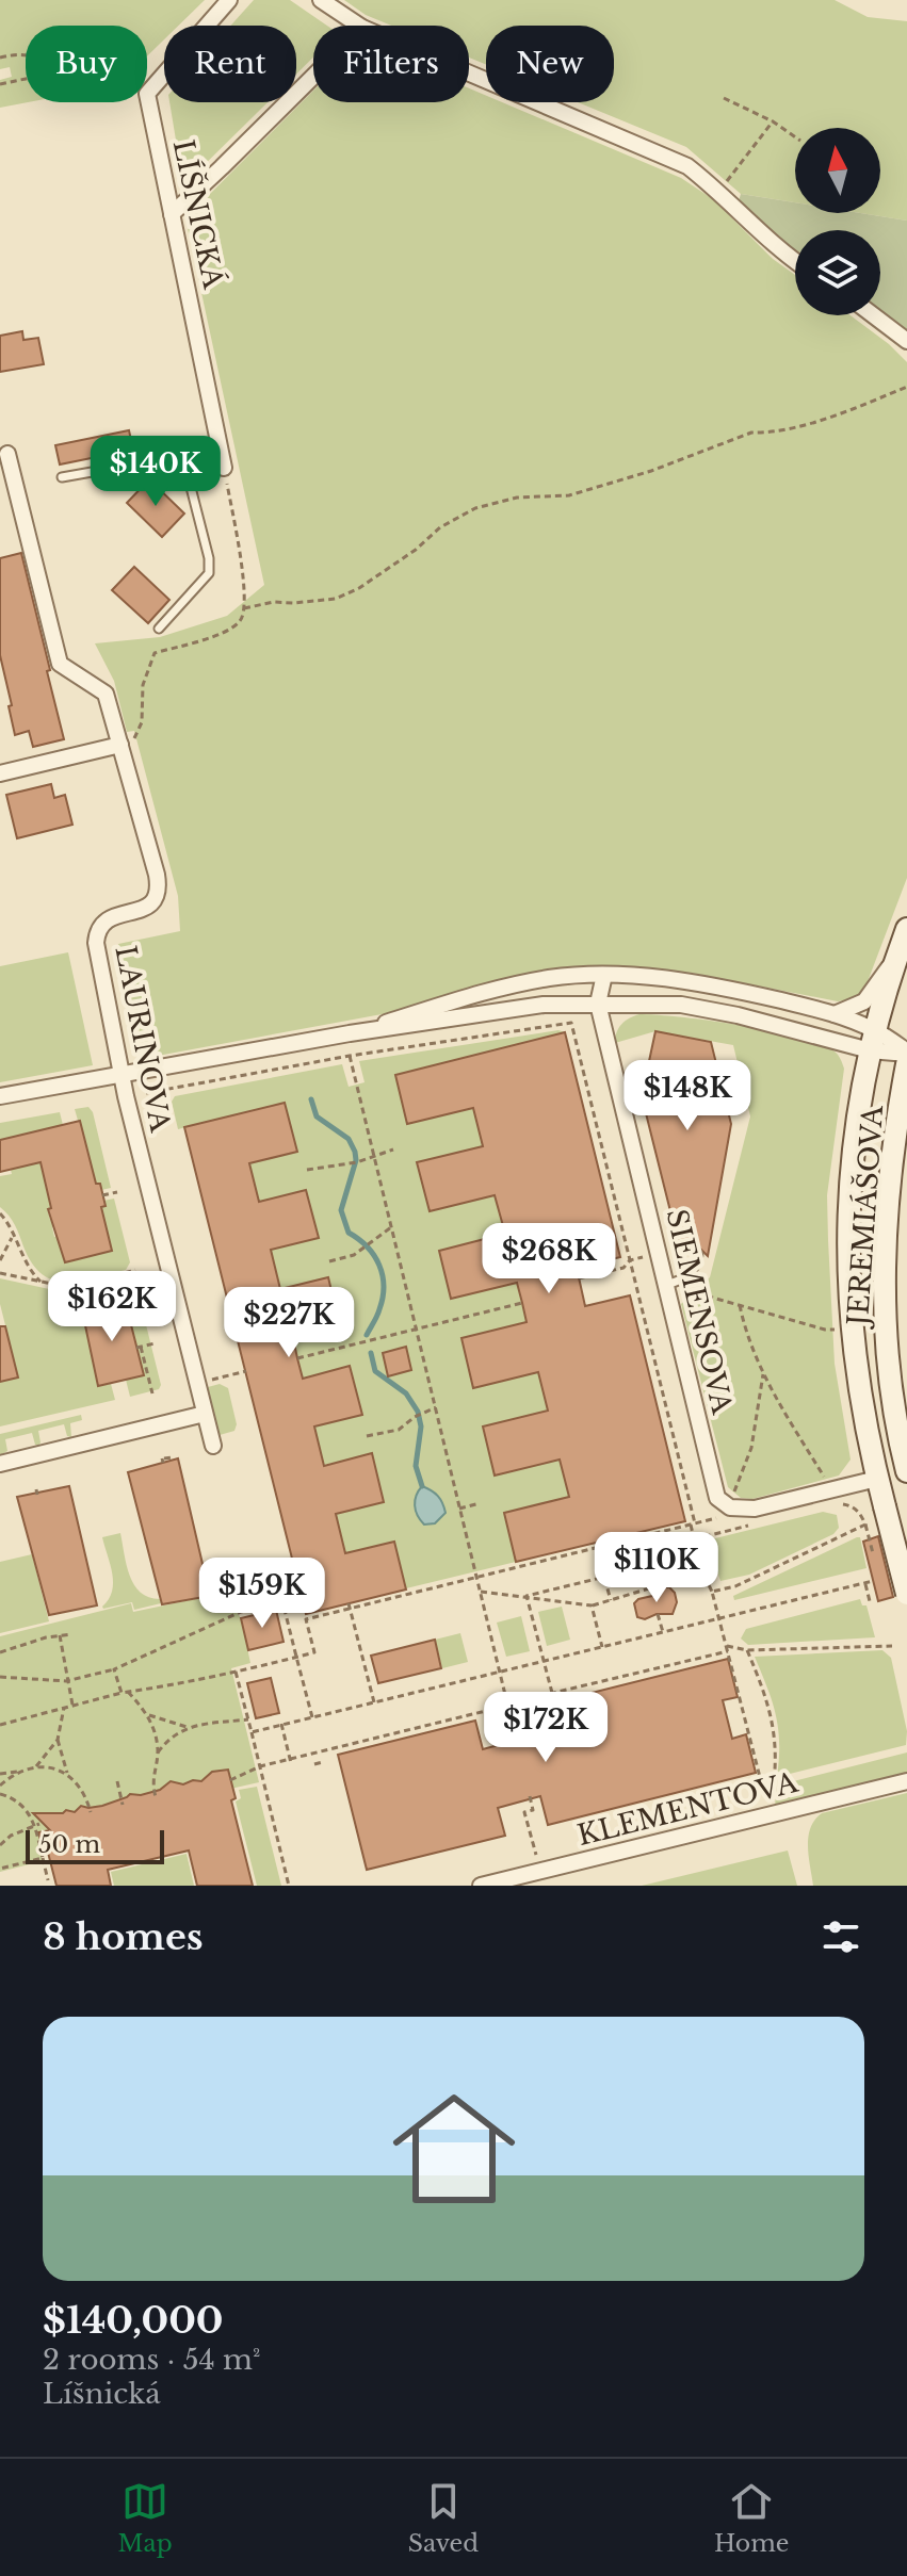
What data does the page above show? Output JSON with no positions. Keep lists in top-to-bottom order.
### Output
{
  "streets": {
    "main road": ["JEREMIÁŠOVA"],
    "street": [
      "LÍŠNICKÁ",
      "LAURINOVA",
      "SIEMENSOVA",
      "KLEMENTOVA"
    ]
  },
  "scale_bar": "50 m",
  "north": "top",
  "page": {
    "chip": [
      "Buy",
      "Rent",
      "Filters",
      "New"
    ],
    "price": [
      "$140K",
      "$148K",
      "$268K",
      "$162K",
      "$227K",
      "$110K",
      "$159K",
      "$172K"
    ],
    "scale": "50 m",
    "heading": "8 homes",
    "list": [
      {
        "name": "$140,000",
        "note": "2 rooms · 54 m² · Líšnická"
      }
    ],
    "tabs": ["Map", "Saved", "Home"]
  }
}
